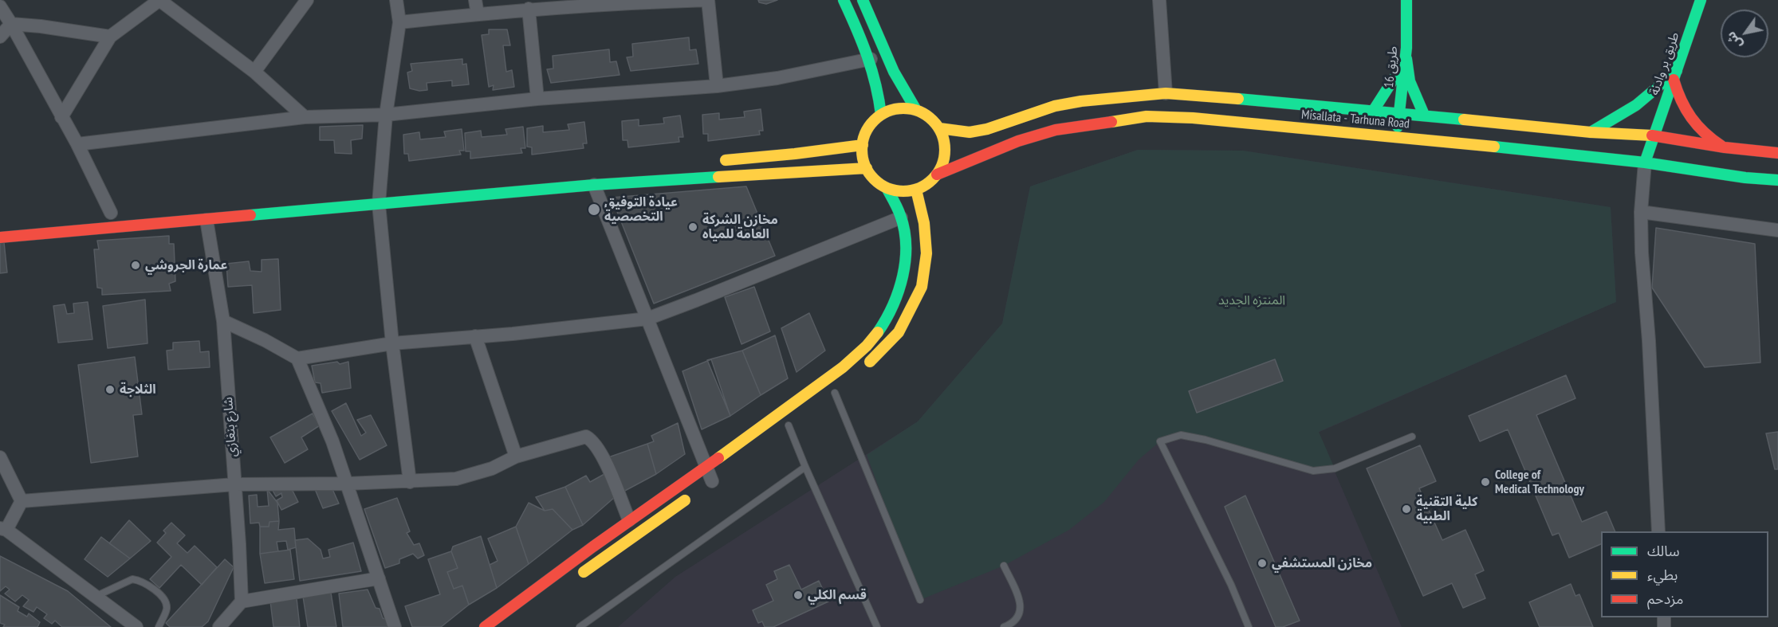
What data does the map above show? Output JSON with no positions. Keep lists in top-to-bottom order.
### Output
{
  "streets": {
    "main road": ["طريق بر وادنة", "طريق 16", "Misallata - Tarhuna Road"],
    "street": ["شارع بنغازي"]
  },
  "crossings": [
    ["طريق بر وادنة", "Misallata - Tarhuna Road"],
    ["طريق 16", "Misallata - Tarhuna Road"]
  ],
  "parks": ["المنتزه الجديد"],
  "places": [
    "عيادة التوفيق التخصصية",
    "مخازن الشركة العامة للمياه",
    "عمارة الجروشي",
    "الثلاجة",
    "College of Medical Technology",
    "كلية التقنية الطبية",
    "مخازن المستشفي",
    "قسم الكلي"
  ],
  "legend": ["سالك", "بطيء", "مزدحم"],
  "north": "bottom left"
}
